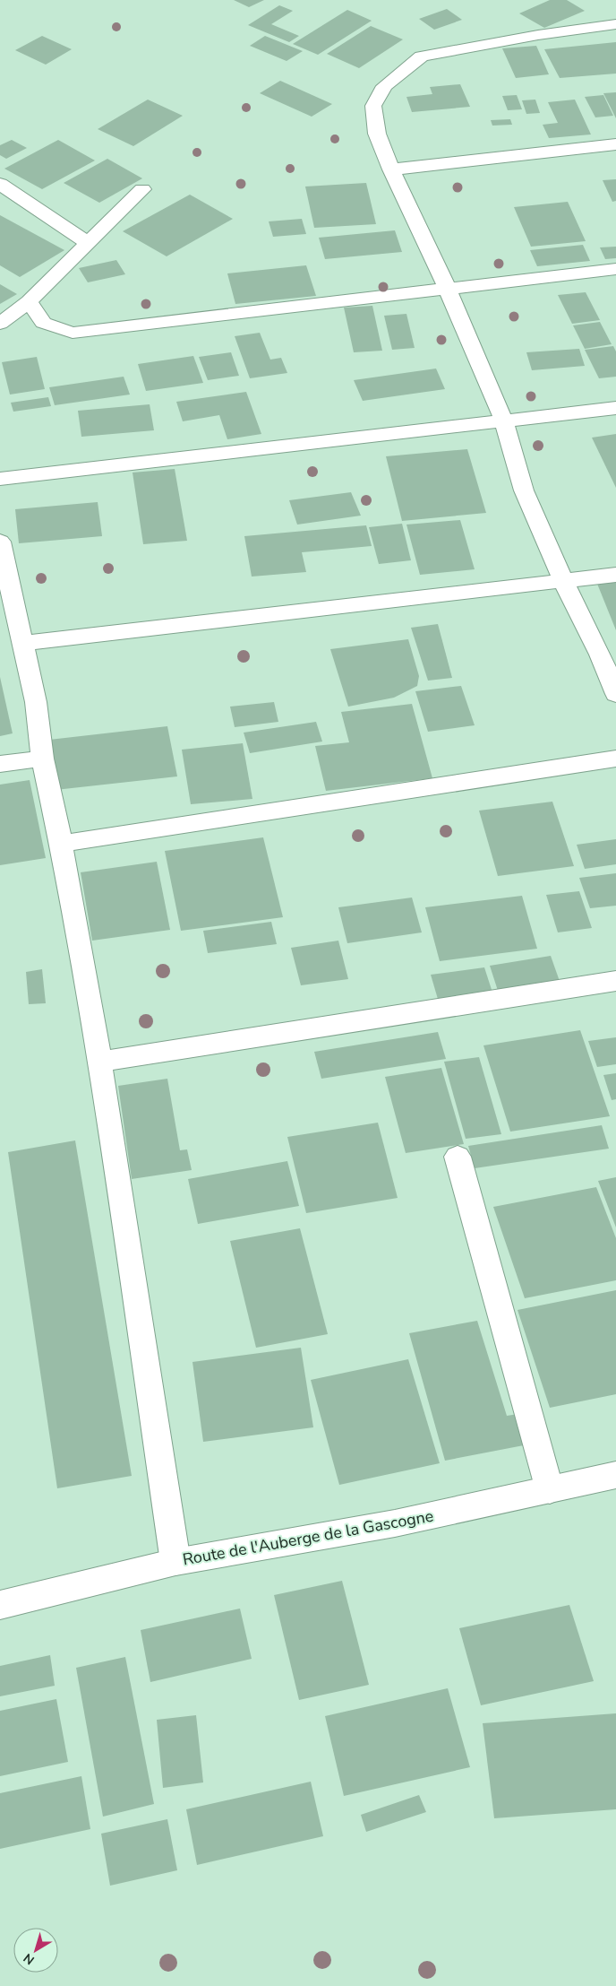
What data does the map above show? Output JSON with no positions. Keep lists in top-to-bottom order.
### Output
{
  "streets": {
    "street": ["Route de l'Auberge de la Gascogne"]
  },
  "north": "bottom left"
}
